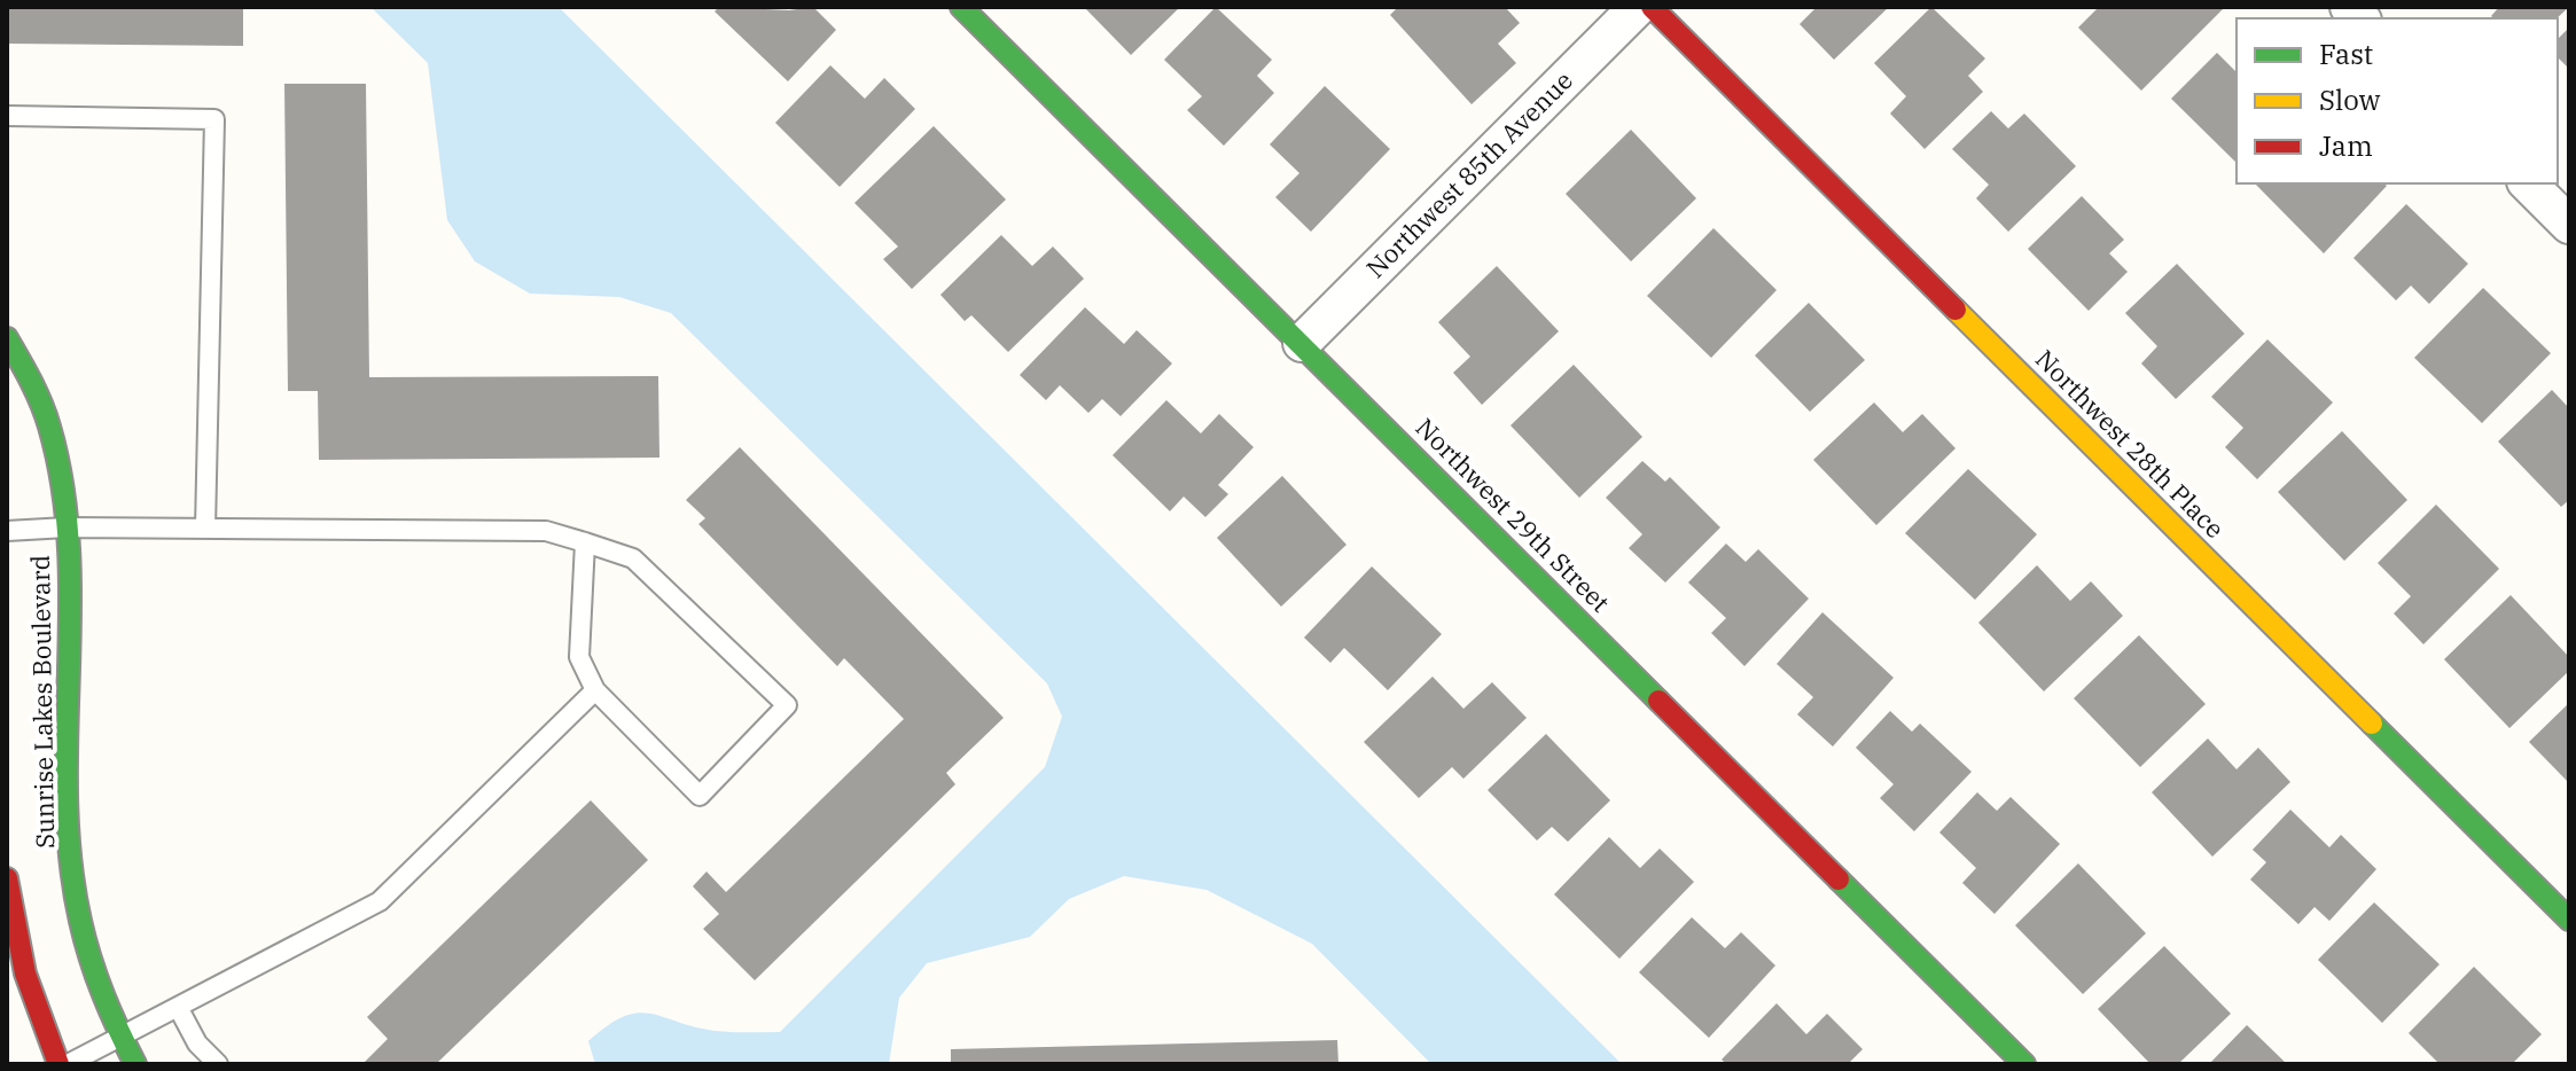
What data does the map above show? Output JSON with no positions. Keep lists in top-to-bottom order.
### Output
{
  "streets": {
    "street": [
      "Northwest 85th Avenue",
      "Northwest 28th Place",
      "Northwest 29th Street",
      "Sunrise Lakes Boulevard"
    ]
  },
  "crossings": [
    ["Northwest 85th Avenue", "Northwest 29th Street"]
  ],
  "legend": ["Fast", "Slow", "Jam"]
}
